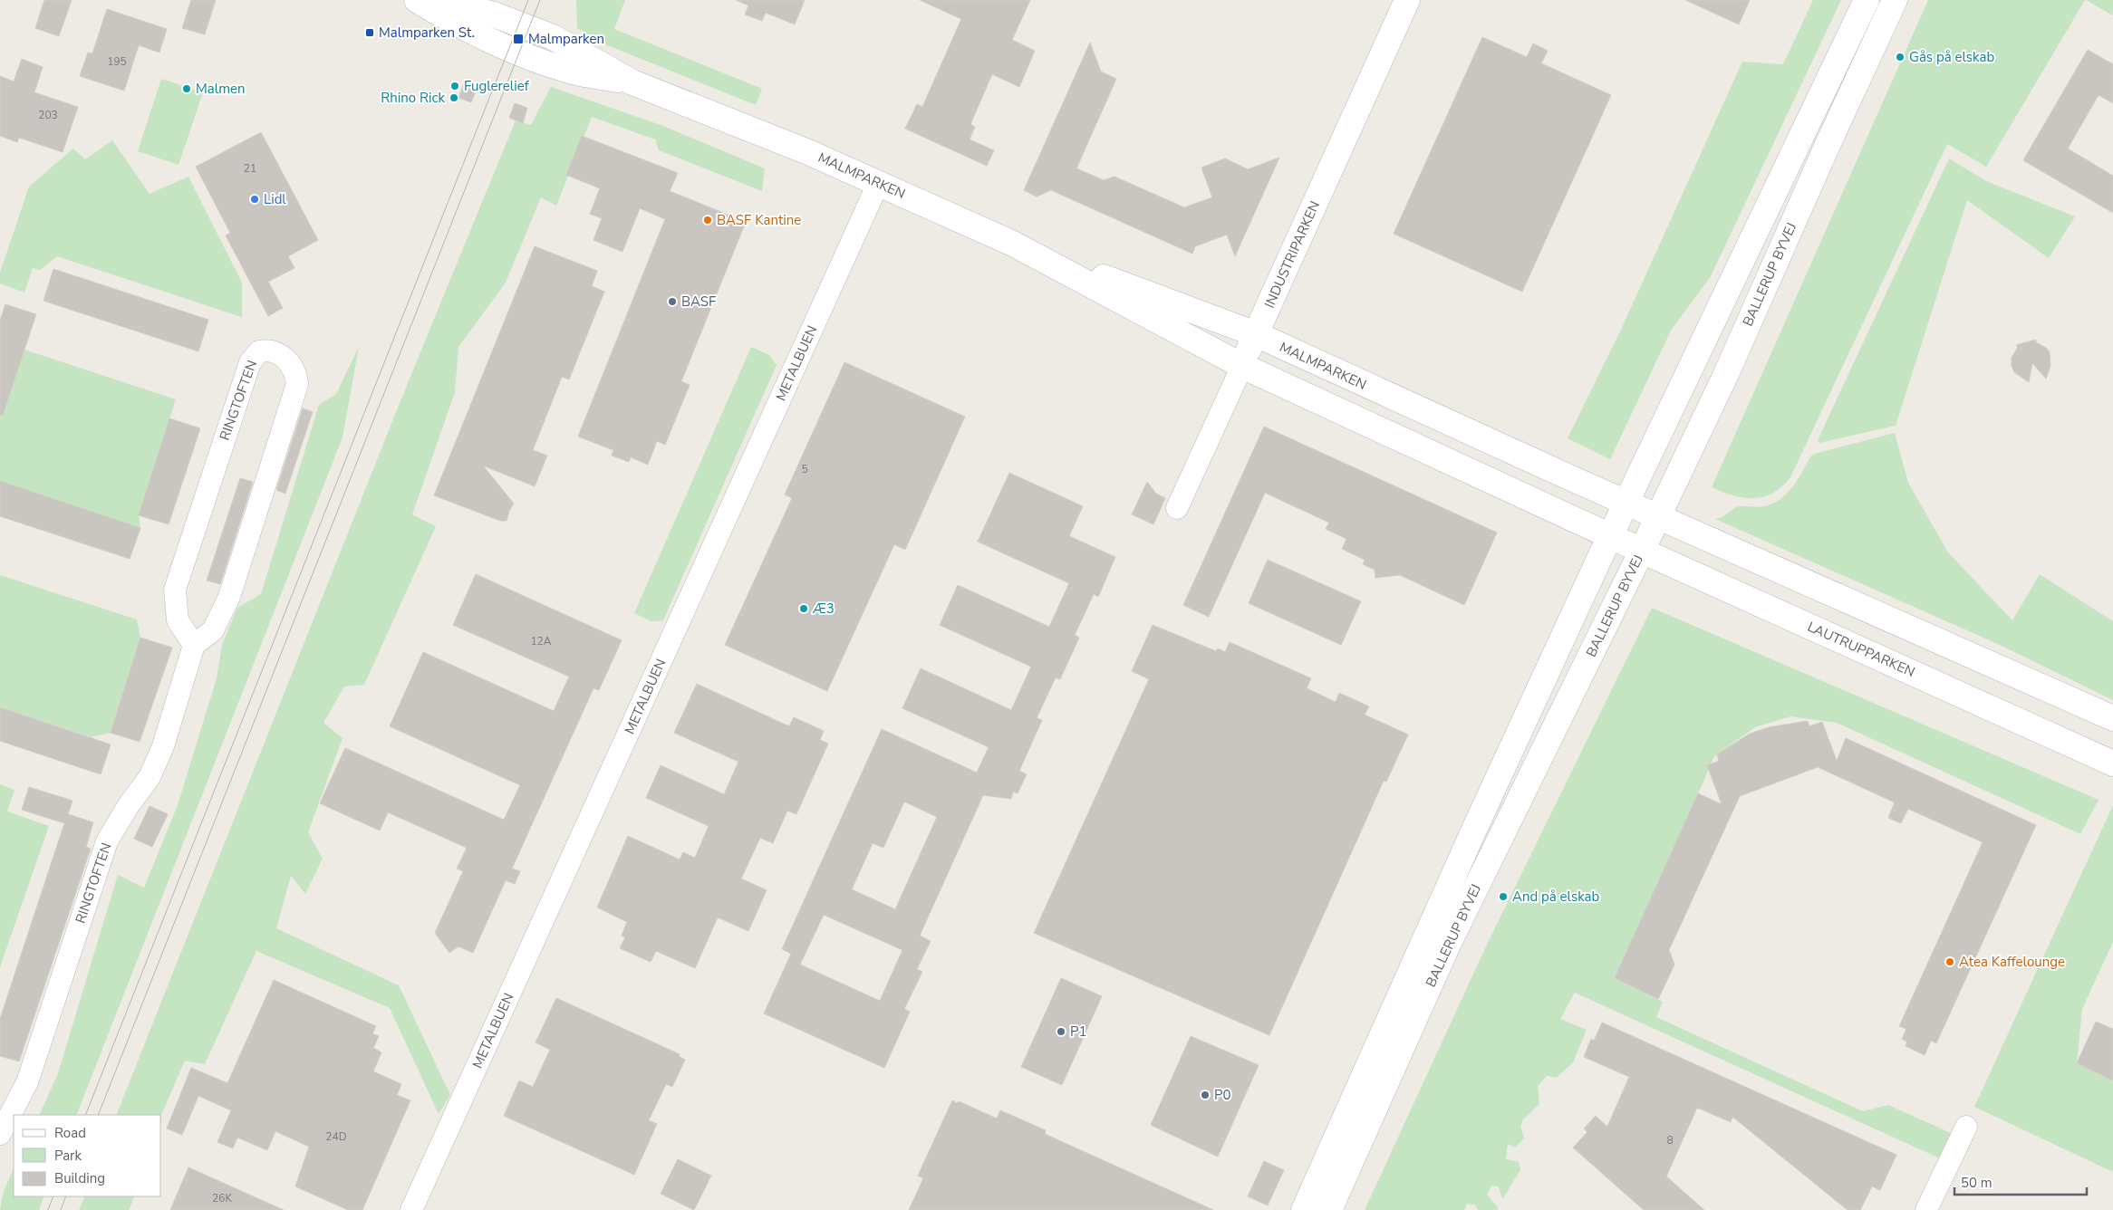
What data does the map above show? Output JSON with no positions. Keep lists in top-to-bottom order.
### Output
{
  "streets": {
    "street": [
      "MALMPARKEN",
      "INDUSTRIPARKEN",
      "BALLERUP BYVEJ",
      "METALBUEN",
      "RINGTOFTEN",
      "LAUTRUPPARKEN"
    ]
  },
  "crossings": [
    ["MALMPARKEN", "INDUSTRIPARKEN"],
    ["MALMPARKEN", "BALLERUP BYVEJ"],
    ["MALMPARKEN", "METALBUEN"],
    ["MALMPARKEN", "LAUTRUPPARKEN"],
    ["BALLERUP BYVEJ", "LAUTRUPPARKEN"]
  ],
  "places": {
    "transit": ["Malmparken St.", "Malmparken"],
    "other": [
      "Gås på elskab",
      "Fuglerelief",
      "Malmen",
      "Rhino Rick",
      "Lidl",
      "BASF Kantine",
      "BASF",
      "Æ3",
      "And på elskab",
      "Atea Kaffelounge",
      "P1",
      "P0"
    ]
  },
  "house_numbers": [
    "195",
    "203",
    "21",
    "5",
    "12A",
    "24D",
    "8",
    "26K"
  ],
  "legend": ["Road", "Park", "Building"],
  "scale_bar": "50 m"
}
